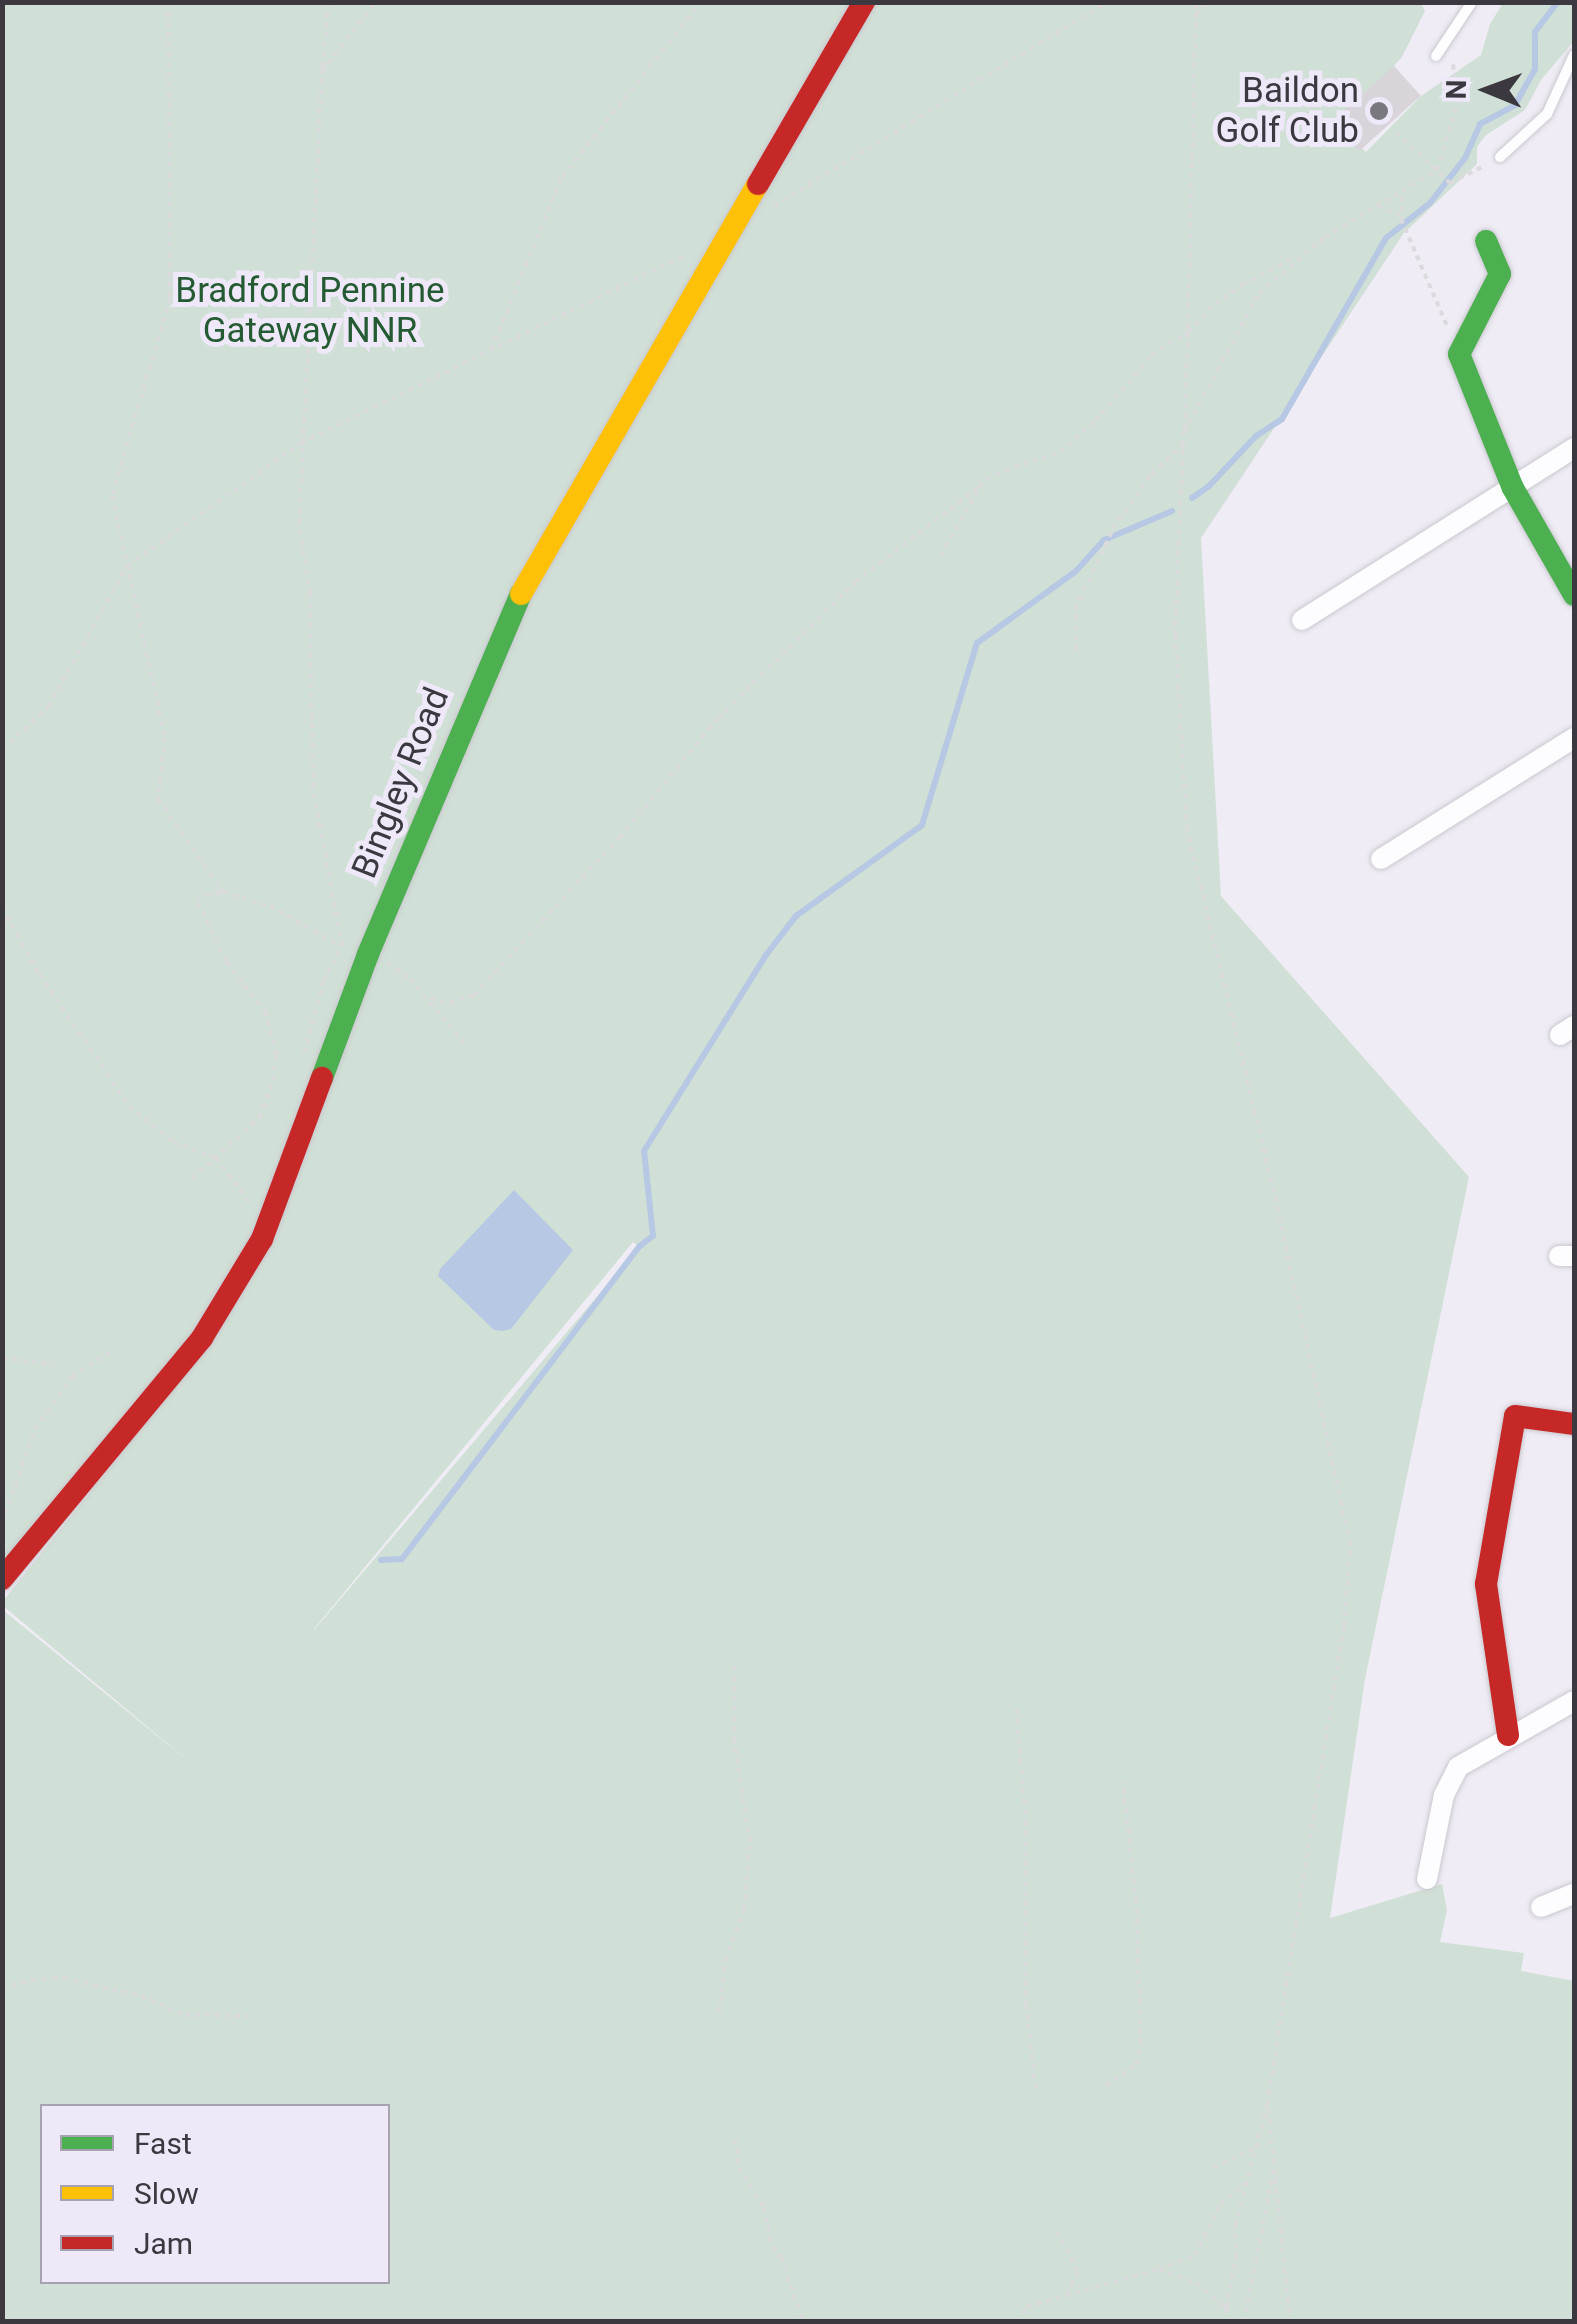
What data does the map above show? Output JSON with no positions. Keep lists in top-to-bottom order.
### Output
{
  "streets": {
    "street": ["Bingley Road"]
  },
  "parks": ["Bradford Pennine Gateway NNR"],
  "places": ["Baildon Golf Club"],
  "legend": ["Fast", "Slow", "Jam"],
  "north": "left"
}
